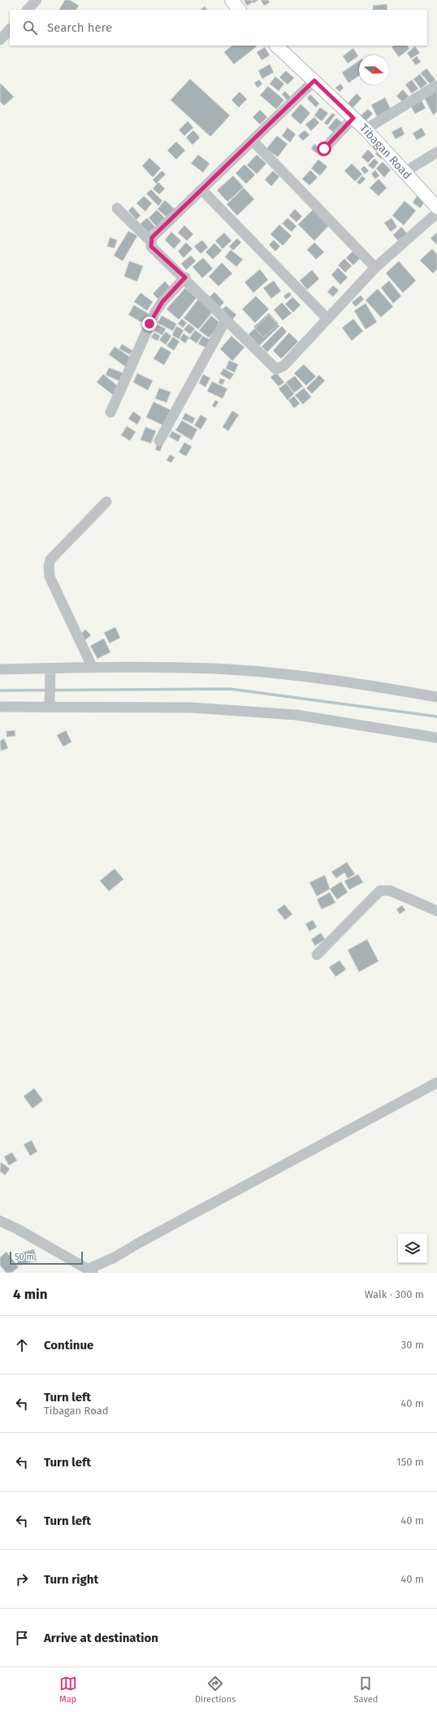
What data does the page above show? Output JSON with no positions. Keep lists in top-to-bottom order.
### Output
{
  "streets": {
    "main road": ["Tibagan Road"]
  },
  "scale_bar": "50 m",
  "north": "right",
  "page": {
    "search": "Search here",
    "scale": "50 m",
    "heading": ["4 min", "Walk · 300 m"],
    "list": [
      ["Continue", "30 m"],
      ["Turn left", "Tibagan Road", "40 m"],
      ["Turn left", "150 m"],
      ["Turn left", "40 m"],
      ["Turn right", "40 m"],
      "Arrive at destination"
    ],
    "nav": ["Map", "Directions", "Saved"]
  }
}
